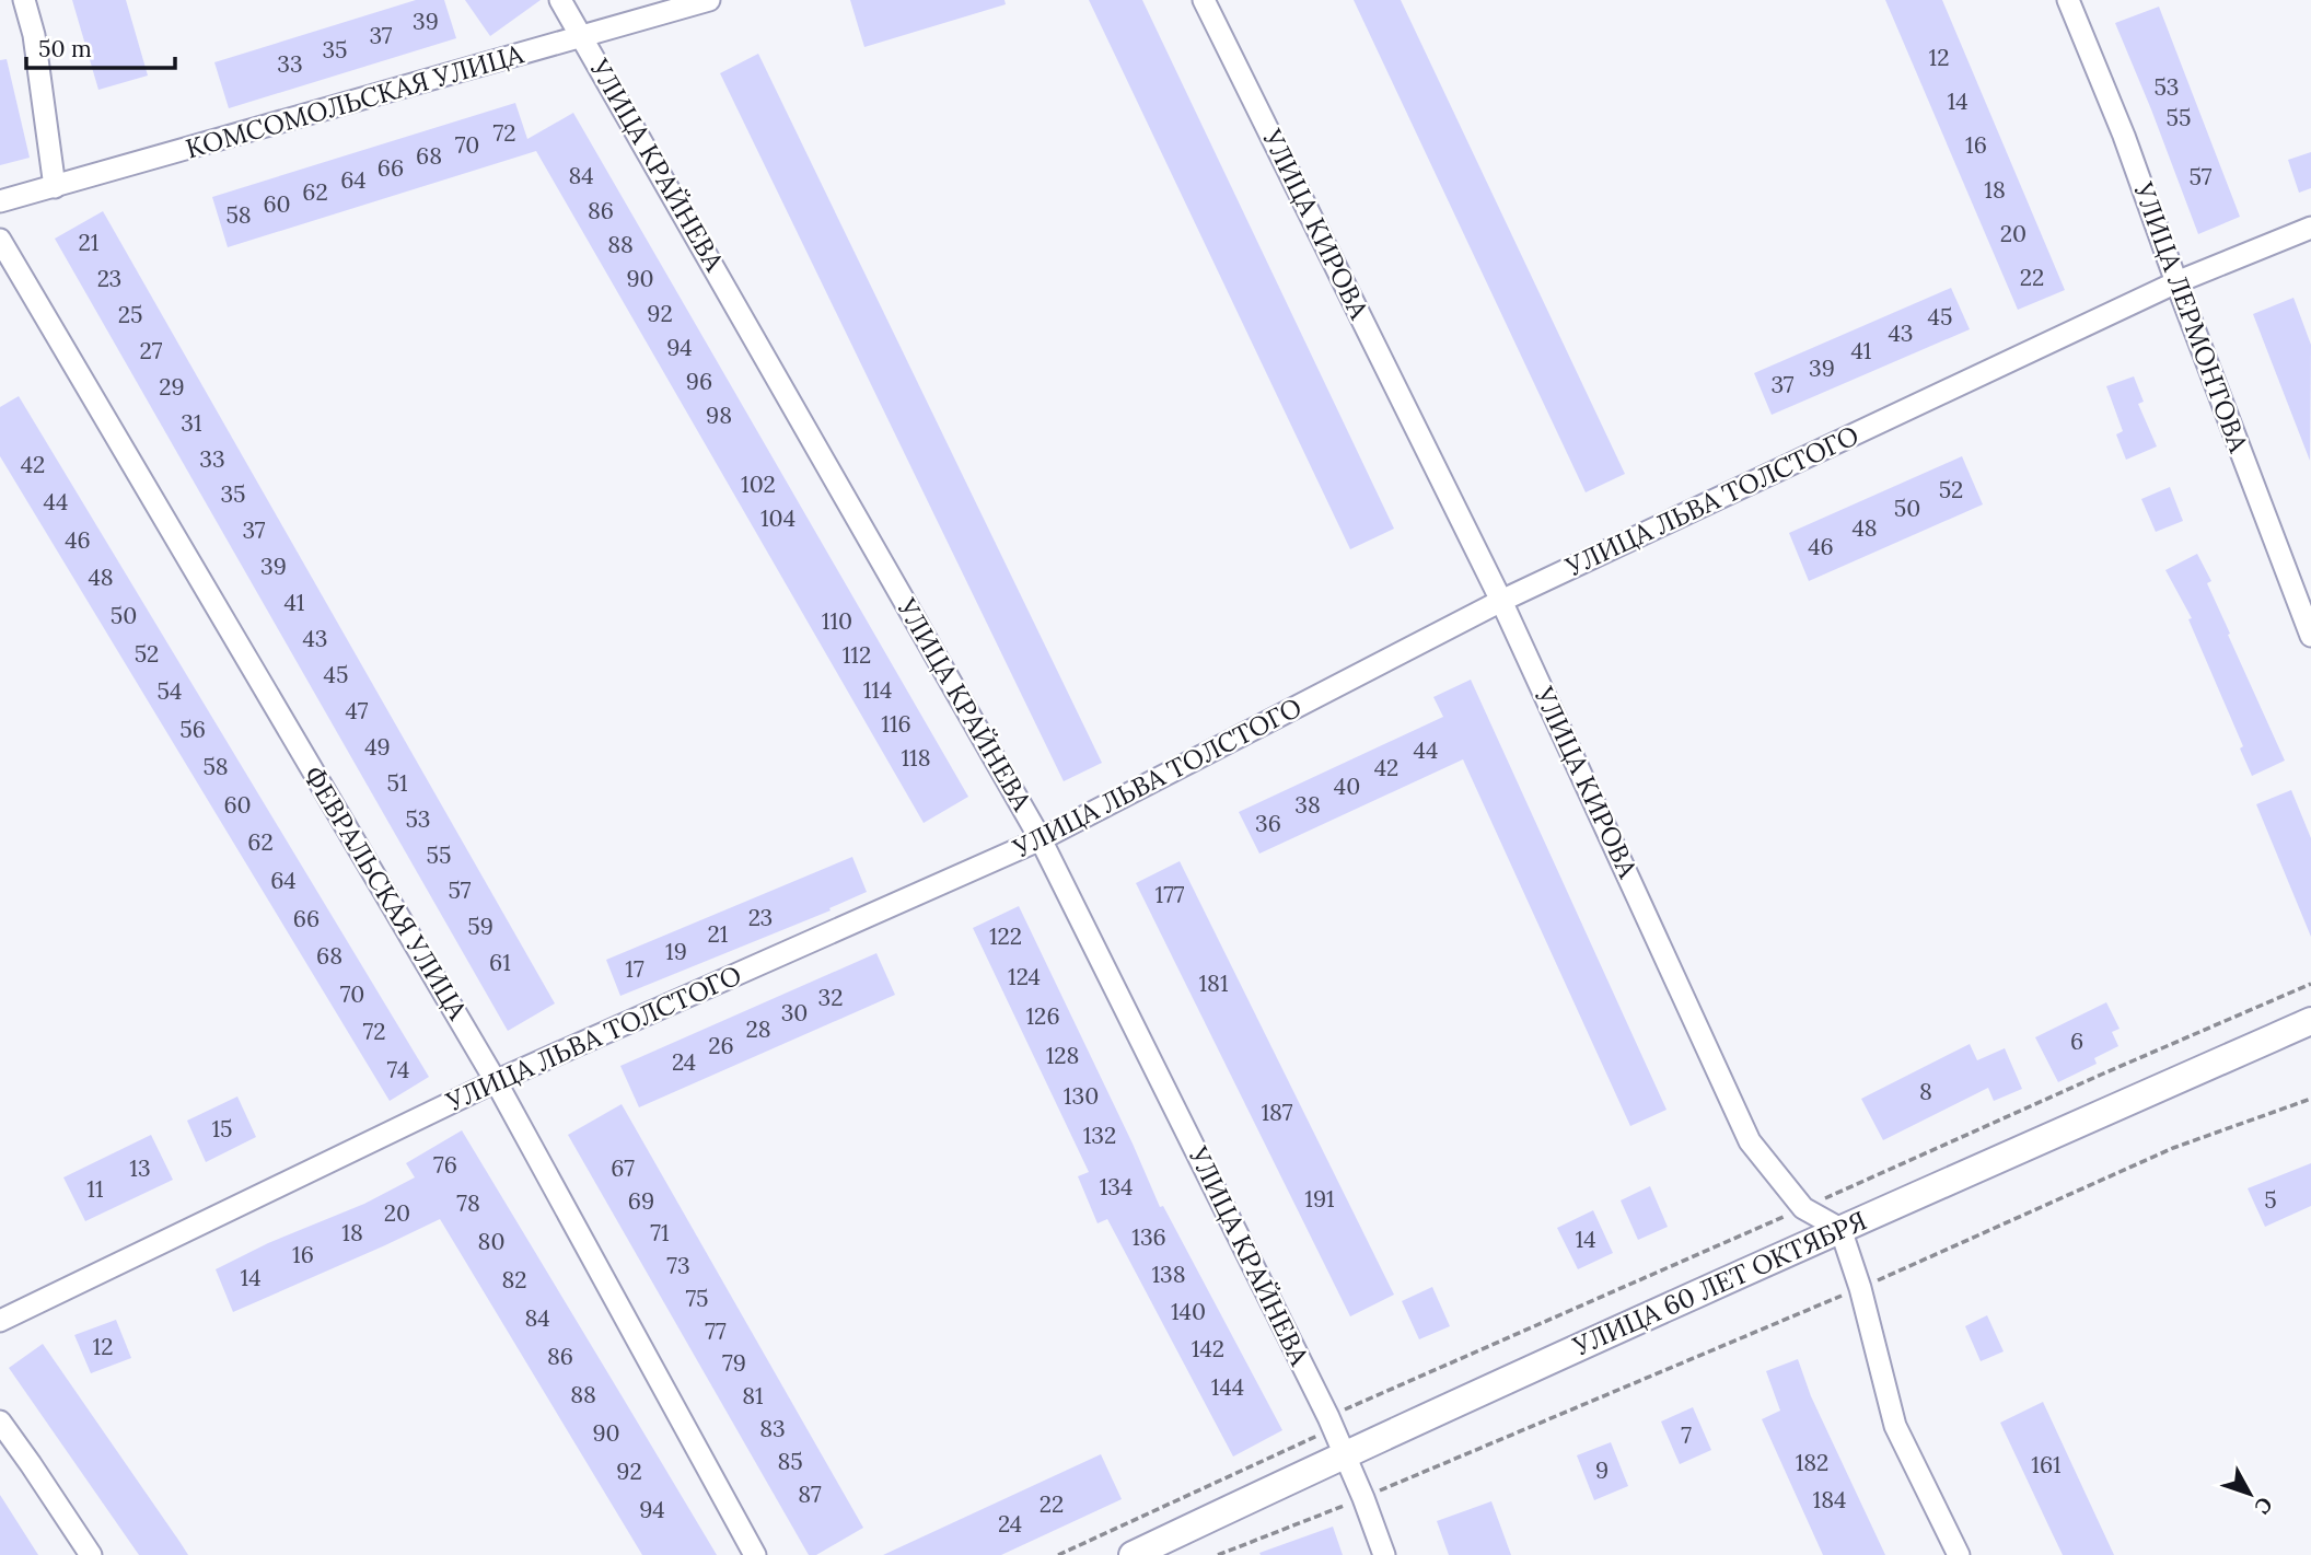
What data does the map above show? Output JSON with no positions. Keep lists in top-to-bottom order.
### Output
{
  "streets": {
    "main road": ["УЛИЦА 60 ЛЕТ ОКТЯБРЯ"],
    "street": [
      "КОМСОМОЛЬСКАЯ УЛИЦА",
      "УЛИЦА КРАЙНЕВА",
      "УЛИЦА КИРОВА",
      "УЛИЦА ЛЕРМОНТОВА",
      "УЛИЦА ЛЬВА ТОЛСТОГО",
      "ФЕВРАЛЬСКАЯ УЛИЦА"
    ]
  },
  "crossings": [
    ["КОМСОМОЛЬСКАЯ УЛИЦА", "УЛИЦА КРАЙНЕВА"],
    ["УЛИЦА КРАЙНЕВА", "УЛИЦА ЛЬВА ТОЛСТОГО"],
    ["УЛИЦА КРАЙНЕВА", "УЛИЦА 60 ЛЕТ ОКТЯБРЯ"],
    ["УЛИЦА КИРОВА", "УЛИЦА ЛЬВА ТОЛСТОГО"],
    ["УЛИЦА КИРОВА", "УЛИЦА 60 ЛЕТ ОКТЯБРЯ"],
    ["УЛИЦА ЛЕРМОНТОВА", "УЛИЦА ЛЬВА ТОЛСТОГО"],
    ["УЛИЦА ЛЬВА ТОЛСТОГО", "ФЕВРАЛЬСКАЯ УЛИЦА"]
  ],
  "house_numbers": [
    "39",
    "37",
    "35",
    "12",
    "33",
    "53",
    "14",
    "55",
    "72",
    "70",
    "16",
    "68",
    "66",
    "84",
    "57",
    "64",
    "18",
    "62",
    "60",
    "86",
    "58",
    "20",
    "21",
    "88",
    "22",
    "23",
    "90",
    "92",
    "25",
    "45",
    "43",
    "94",
    "27",
    "41",
    "39",
    "96",
    "37",
    "29",
    "98",
    "31",
    "33",
    "42",
    "102",
    "52",
    "35",
    "44",
    "50",
    "104",
    "48",
    "37",
    "46",
    "46",
    "39",
    "48",
    "41",
    "50",
    "110",
    "43",
    "52",
    "112",
    "45",
    "114",
    "54",
    "47",
    "116",
    "56",
    "49",
    "44",
    "118",
    "58",
    "42",
    "51",
    "40",
    "60",
    "38",
    "53",
    "36",
    "62",
    "55",
    "64",
    "57",
    "177",
    "23",
    "66",
    "59",
    "21",
    "122",
    "19",
    "68",
    "61",
    "17",
    "124",
    "181",
    "70",
    "32",
    "30",
    "126",
    "28",
    "72",
    "6",
    "26",
    "128",
    "24",
    "74",
    "8",
    "130",
    "187",
    "15",
    "132",
    "76",
    "13",
    "67",
    "134",
    "11",
    "191",
    "5",
    "69",
    "78",
    "20",
    "18",
    "71",
    "136",
    "14",
    "80",
    "16",
    "73",
    "138",
    "14",
    "82",
    "75",
    "140",
    "84",
    "77",
    "12",
    "142",
    "86",
    "79",
    "144",
    "88",
    "81",
    "83",
    "90",
    "7",
    "85",
    "182",
    "161",
    "9",
    "92",
    "87",
    "184",
    "22",
    "94",
    "24"
  ],
  "scale_bar": "50 m",
  "north": "bottom right"
}
